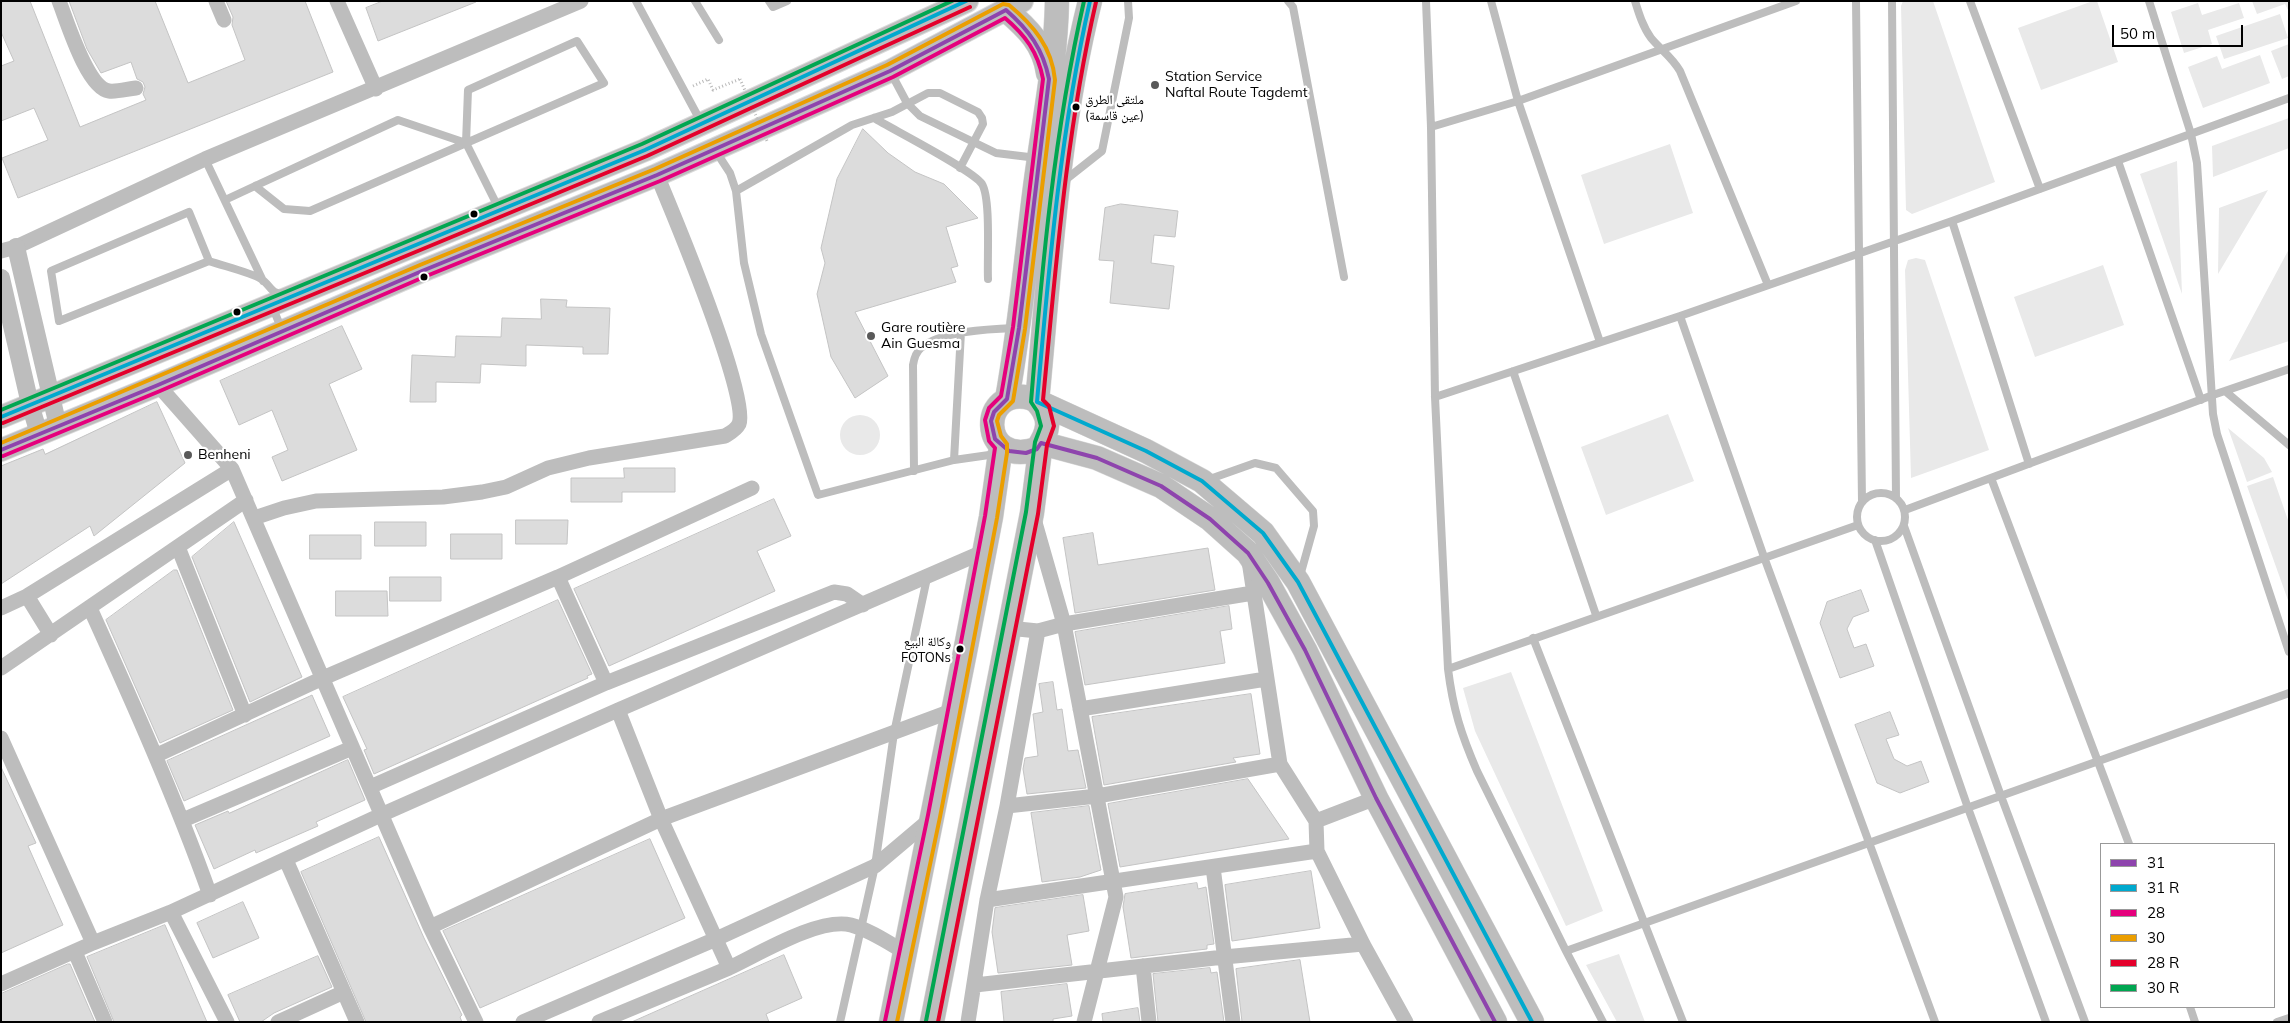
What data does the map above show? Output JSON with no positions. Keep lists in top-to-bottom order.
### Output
{
  "places": [
    "Station Service Naftal Route Tagdemt",
    "ملتقى الطرق (عين قاسمة)",
    "Gare routière Ain Guesma",
    "Benheni",
    "وكالة البيع FOTONs"
  ],
  "lines": ["transit line 30", "transit line 31", "transit line 28"],
  "legend": [
    "31",
    "31 R",
    "28",
    "30",
    "28 R",
    "30 R"
  ],
  "scale_bar": "50 m"
}
